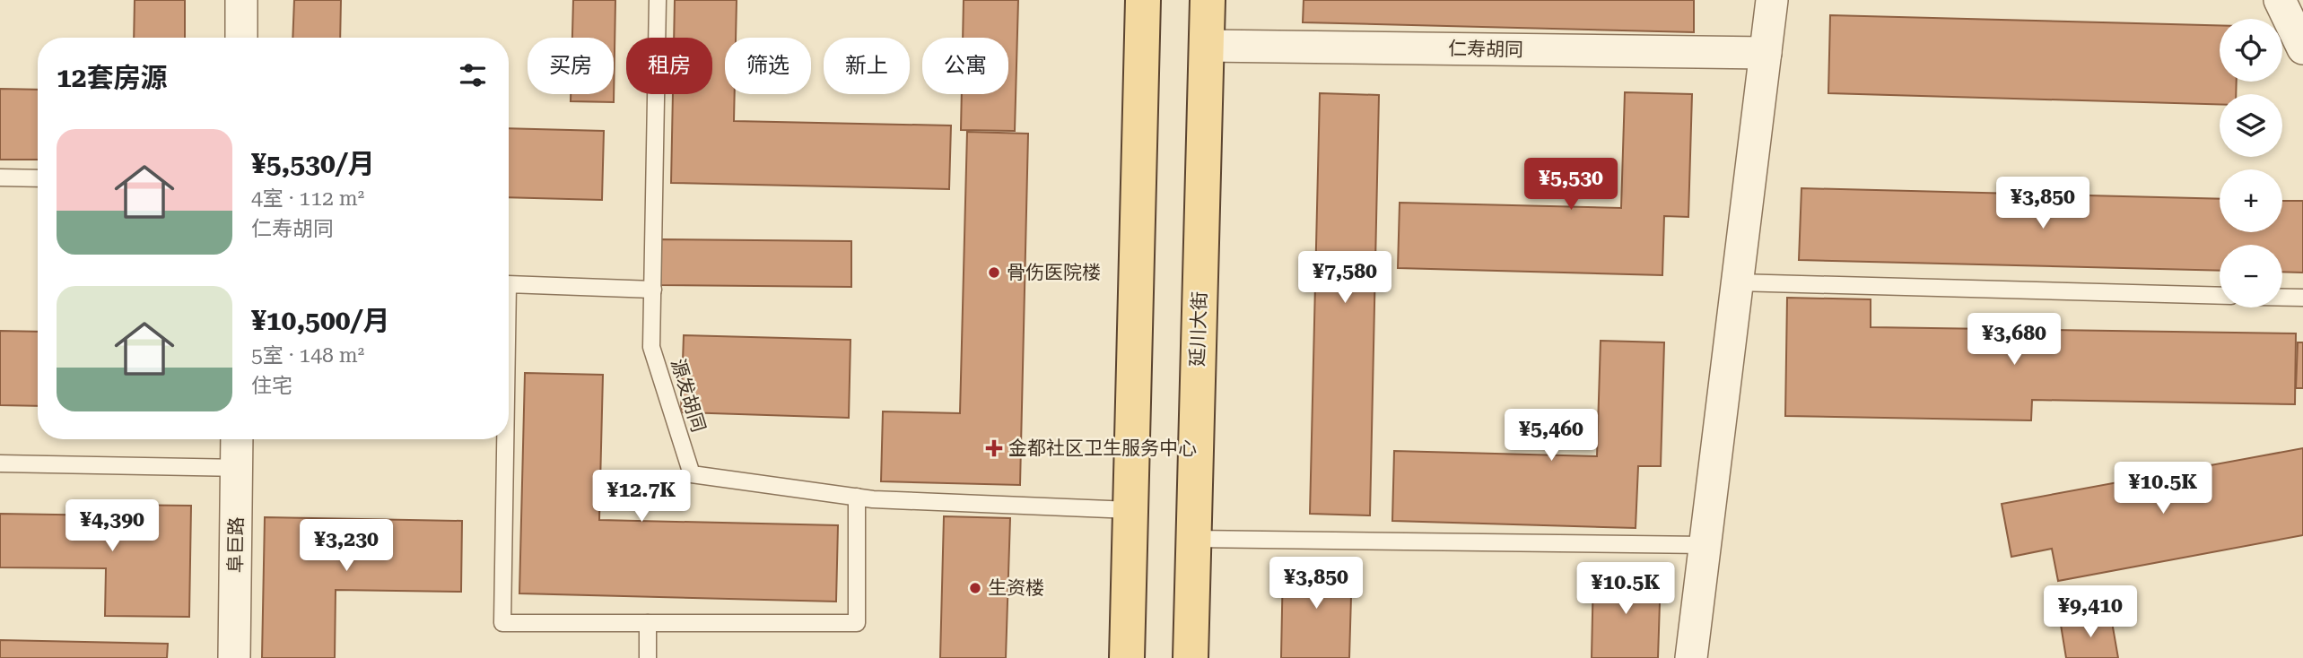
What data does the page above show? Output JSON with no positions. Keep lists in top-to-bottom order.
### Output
{
  "streets": {
    "main road": ["延川大街"],
    "street": ["仁寿胡同", "阜巨路"],
    "lane": ["源发胡同"]
  },
  "crossings": [
    ["仁寿胡同", "延川大街"]
  ],
  "places": {
    "other": ["骨伤医院楼", "生资楼"],
    "health": ["金都社区卫生服务中心"]
  },
  "page": {
    "map_buttons": ["+", "−"],
    "chip": [
      "买房",
      "租房",
      "筛选",
      "新上",
      "公寓"
    ],
    "heading": "12套房源",
    "list": [
      {
        "name": "¥5,530/月",
        "note": "4室 · 112 m² · 仁寿胡同"
      },
      {
        "name": "¥10,500/月",
        "note": "5室 · 148 m² · 住宅"
      }
    ],
    "price": [
      "¥5,530",
      "¥3,850",
      "¥7,580",
      "¥3,680",
      "¥5,460",
      "¥10.5K",
      "¥12.7K",
      "¥4,390",
      "¥3,230",
      "¥3,850",
      "¥10.5K",
      "¥9,410"
    ]
  }
}
